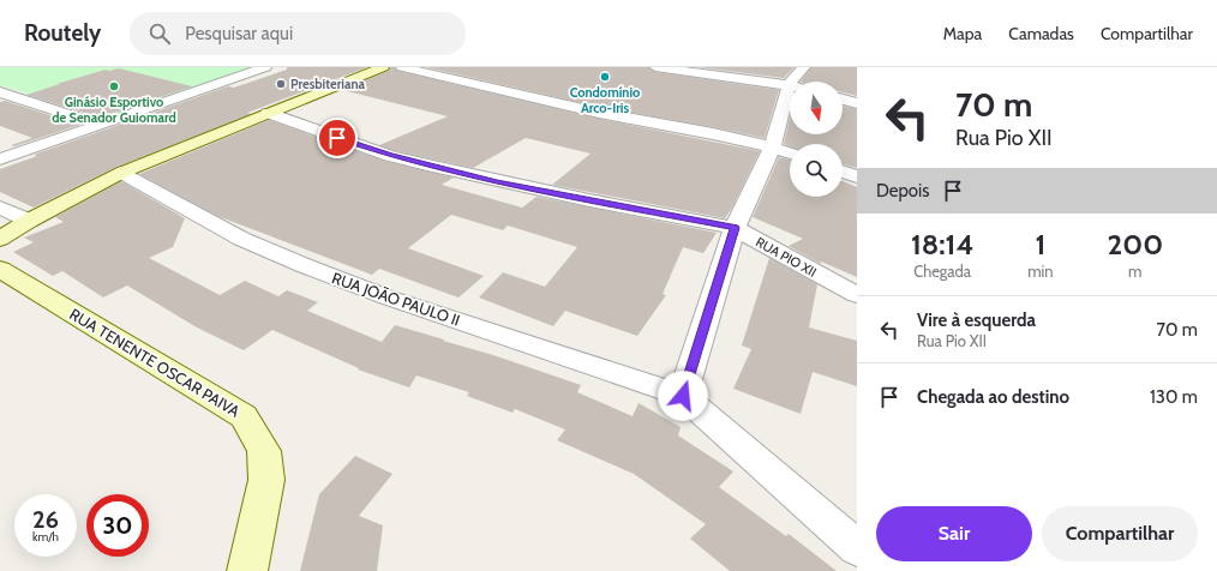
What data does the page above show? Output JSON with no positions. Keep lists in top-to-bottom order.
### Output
{
  "streets": {
    "street": ["RUA PIO XII", "RUA JOÃO PAULO II", "RUA TENENTE OSCAR PAIVA"]
  },
  "places": ["Condomínio Arco-Iris", "Presbiteriana", "Ginásio Esportivo de Senador Guiomard"],
  "north": "bottom",
  "page": {
    "header": "Routely",
    "search": "Pesquisar aqui",
    "nav": ["Mapa", "Camadas", "Compartilhar"],
    "turn": ["70 m", "Rua Pio XII"],
    "then": "Depois",
    "eta": [
      "18:14",
      "Chegada",
      "1",
      "min",
      "200",
      "m"
    ],
    "list": [
      {
        "name": "Vire à esquerda",
        "note": "Rua Pio XII",
        "value": "70 m"
      },
      {
        "name": "Chegada ao destino",
        "value": "130 m"
      }
    ],
    "speed": "26 km/h",
    "limit": "30",
    "buttons": ["Sair", "Compartilhar"]
  }
}
